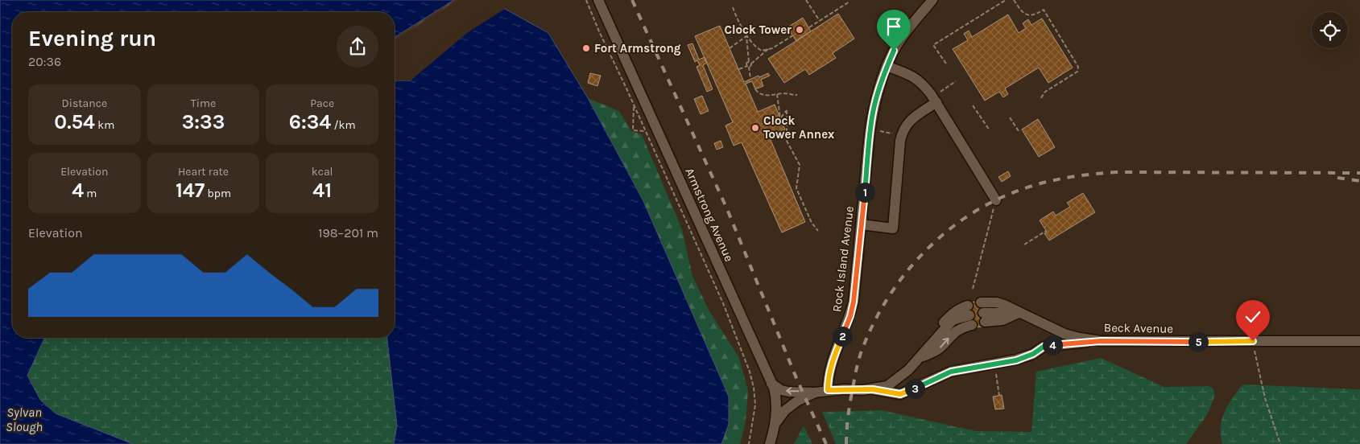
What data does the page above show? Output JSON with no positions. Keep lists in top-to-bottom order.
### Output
{
  "streets": {
    "street": ["Armstrong Avenue", "Rock Island Avenue", "Beck Avenue"]
  },
  "water": ["Sylvan Slough"],
  "places": ["Clock Tower", "Fort Armstrong", "Clock Tower Annex"],
  "page": {
    "heading": ["Evening run", "20:36"],
    "stats": [
      ["Distance", "0.54 km"],
      ["Time", "3:33"],
      ["Pace", "6:34 /km"],
      ["Elevation", "4 m"],
      ["Heart rate", "147 bpm"],
      ["kcal", "41"]
    ],
    "pins": [
      "1",
      "2",
      "5",
      "4",
      "3"
    ],
    "chart": ["Elevation", "198–201 m"]
  }
}
